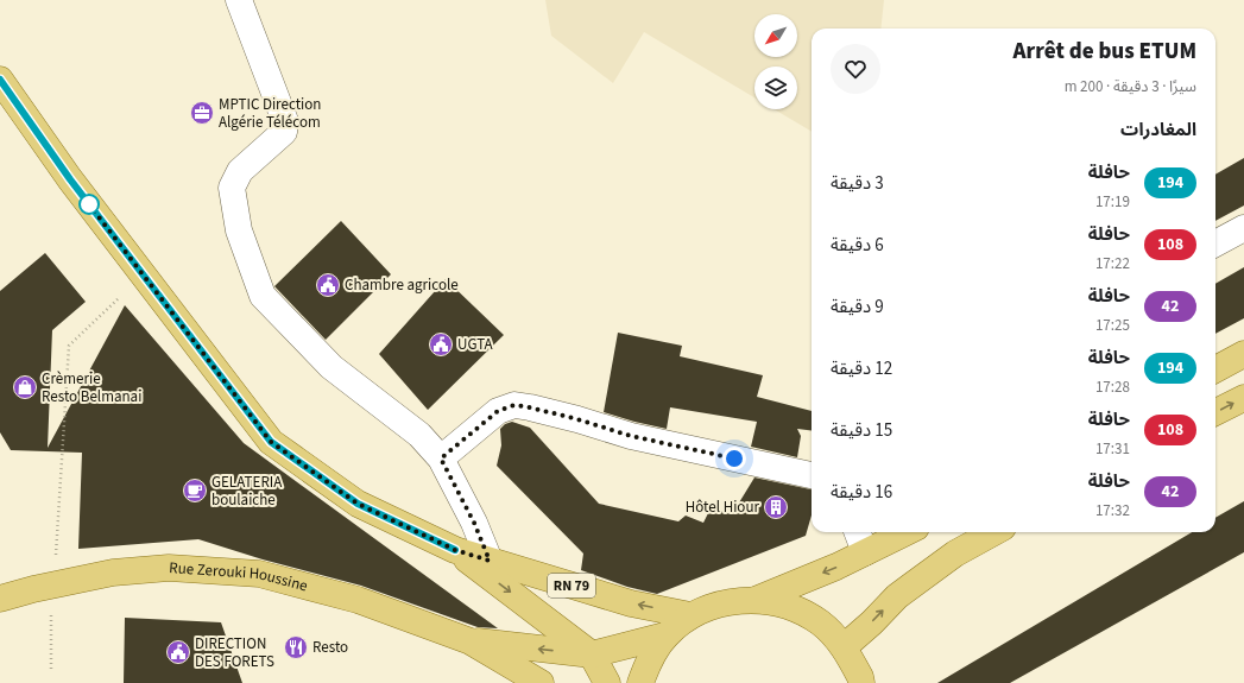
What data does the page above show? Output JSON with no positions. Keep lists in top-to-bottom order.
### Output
{
  "streets": {
    "main road": ["Rue Zerouki Houssine", "RN 79"]
  },
  "places": {
    "office": ["MPTIC Direction Algérie Télécom"],
    "public building": ["Chambre agricole", "UGTA", "DIRECTION DES FORETS"],
    "shop": ["Crèmerie Resto Belmanai"],
    "cafe": ["GELATERIA boulaiche"],
    "building": ["Hôtel Hiour"],
    "restaurant": ["Resto"]
  },
  "lines": ["bus line 194"],
  "north": "bottom left",
  "page": {
    "heading": [
      ["Arrêt de bus ETUM", "سيرًا · 3 دقيقة · 200 m"],
      "المغادرات"
    ],
    "list": [
      {
        "mark": "194",
        "name": "حافلة",
        "note": "17:19",
        "value": "3 دقيقة"
      },
      {
        "mark": "108",
        "name": "حافلة",
        "note": "17:22",
        "value": "6 دقيقة"
      },
      {
        "mark": "42",
        "name": "حافلة",
        "note": "17:25",
        "value": "9 دقيقة"
      },
      {
        "mark": "194",
        "name": "حافلة",
        "note": "17:28",
        "value": "12 دقيقة"
      },
      {
        "mark": "108",
        "name": "حافلة",
        "note": "17:31",
        "value": "15 دقيقة"
      },
      {
        "mark": "42",
        "name": "حافلة",
        "note": "17:32",
        "value": "16 دقيقة"
      }
    ]
  }
}
